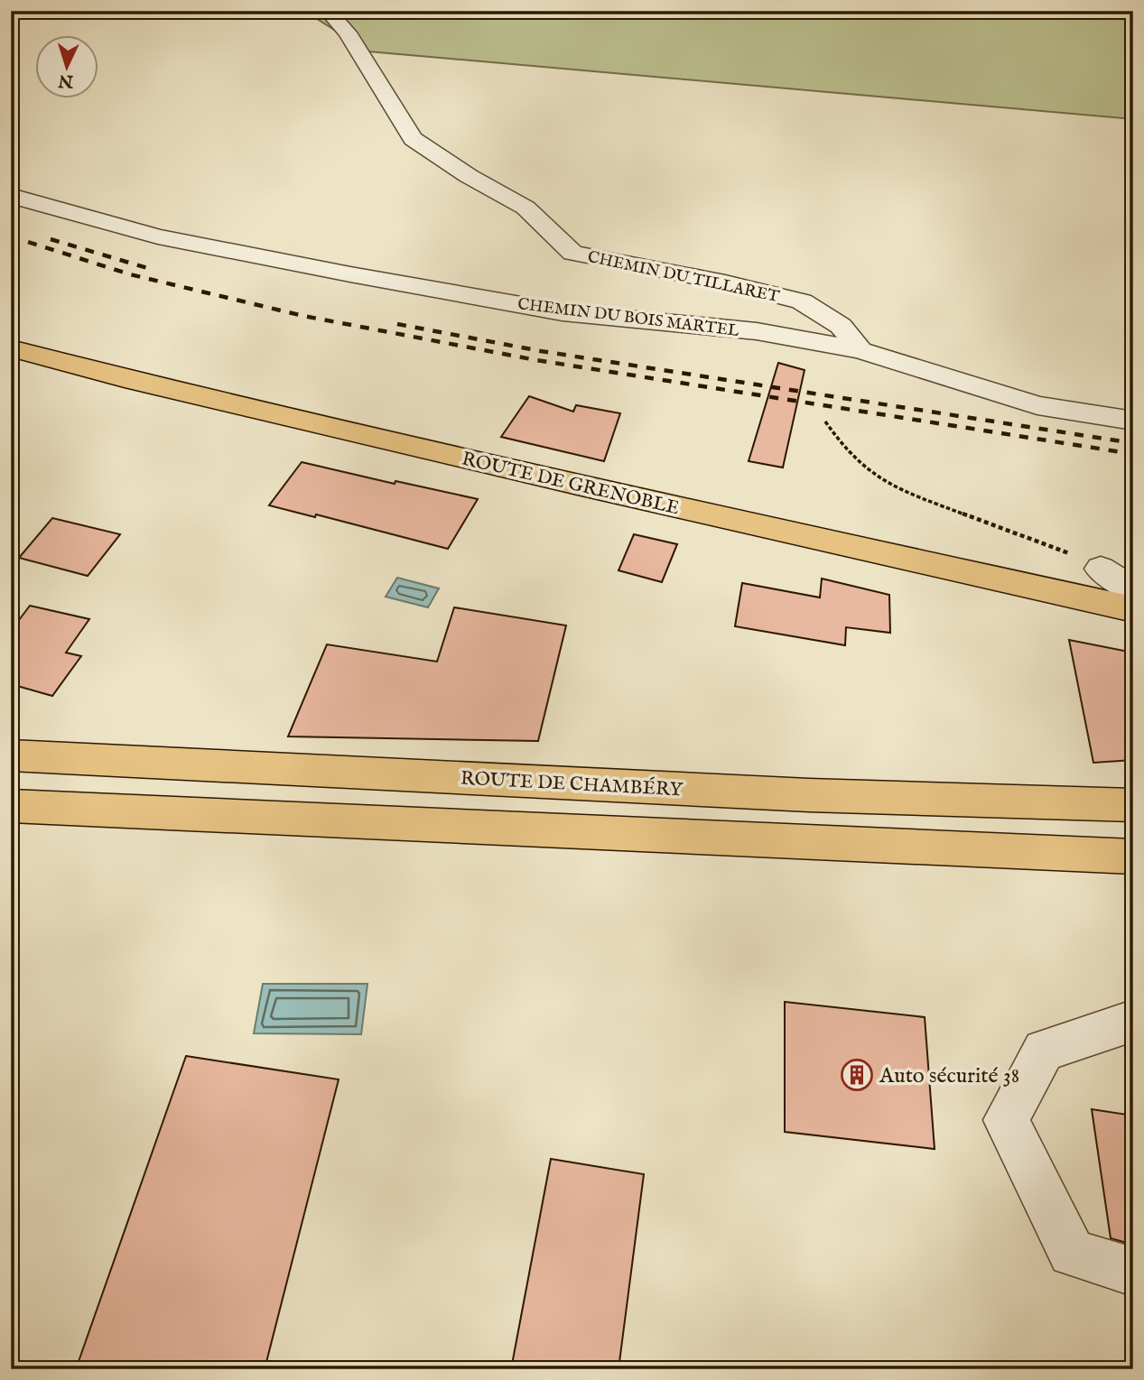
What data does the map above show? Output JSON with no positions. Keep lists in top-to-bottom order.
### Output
{
  "streets": {
    "main road": ["ROUTE DE GRENOBLE", "ROUTE DE CHAMBÉRY"],
    "street": ["CHEMIN DU TILLARET", "CHEMIN DU BOIS MARTEL"]
  },
  "crossings": [
    ["CHEMIN DU TILLARET", "CHEMIN DU BOIS MARTEL"]
  ],
  "places": {
    "building": ["Auto sécurité 38"]
  },
  "north": "bottom"
}
